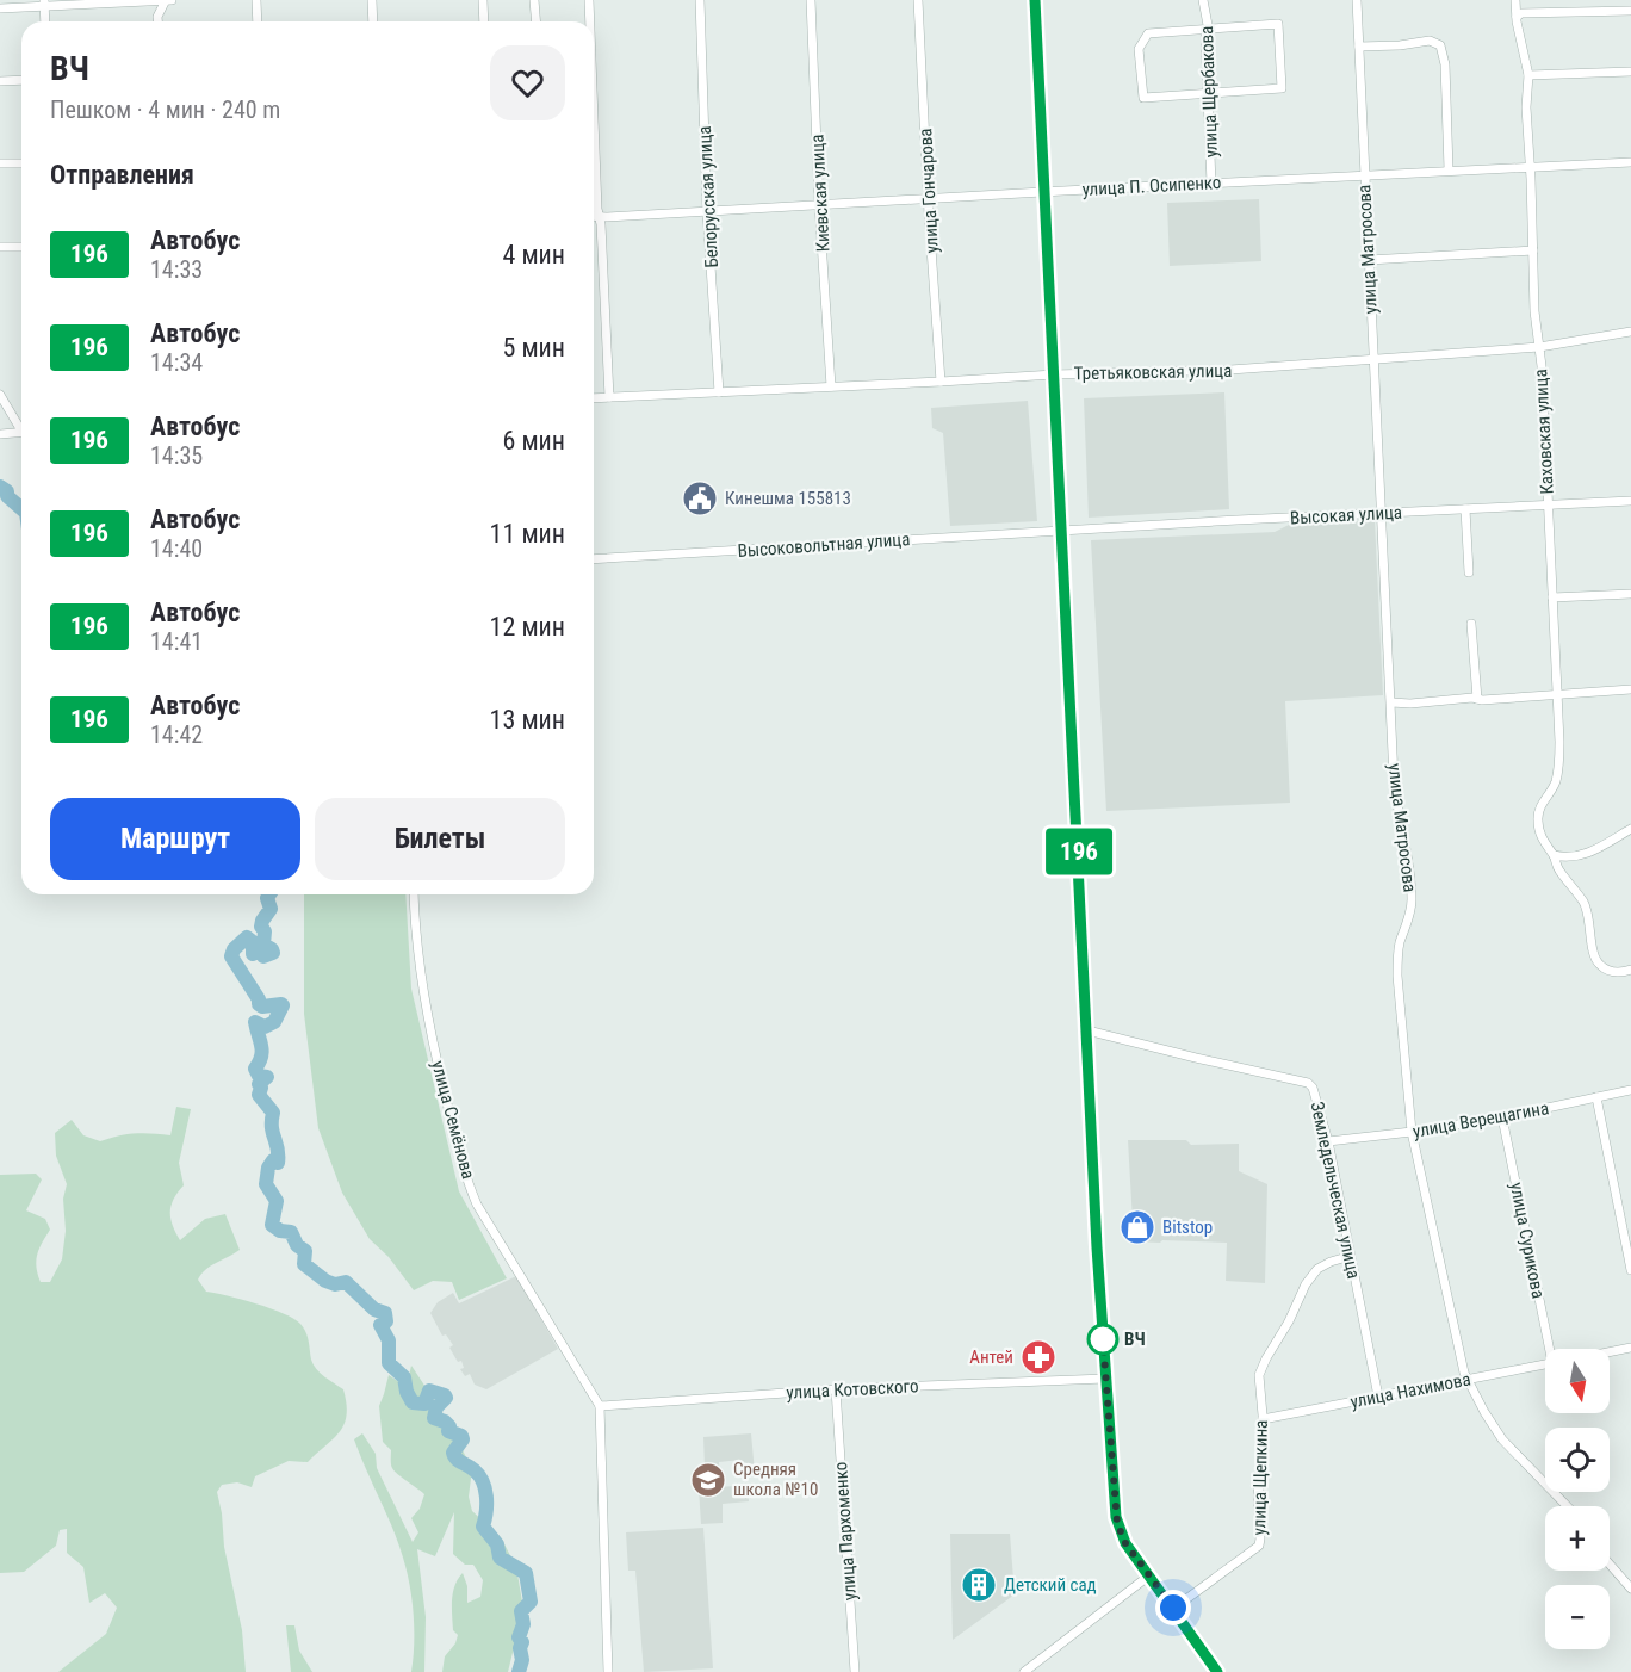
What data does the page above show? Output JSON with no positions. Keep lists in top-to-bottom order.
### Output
{
  "streets": {
    "street": [
      "улица Щербакова",
      "улица П. Осипенко",
      "улица Гончарова",
      "Киевская улица",
      "Белорусская улица",
      "улица Матросова",
      "Третьяковская улица",
      "Каховская улица",
      "Высокая улица",
      "Высоковольтная улица",
      "улица Семёнова",
      "улица Верещагина",
      "Земледельческая улица",
      "улица Сурикова",
      "улица Котовского",
      "улица Нахимова",
      "улица Щепкина",
      "улица Пархоменко"
    ]
  },
  "crossings": [
    ["улица Щербакова", "улица П. Осипенко"],
    ["улица П. Осипенко", "улица Гончарова"],
    ["улица П. Осипенко", "Киевская улица"],
    ["улица П. Осипенко", "Белорусская улица"],
    ["улица П. Осипенко", "улица Матросова"],
    ["улица П. Осипенко", "Каховская улица"],
    ["улица Гончарова", "Третьяковская улица"],
    ["Киевская улица", "Третьяковская улица"],
    ["Белорусская улица", "Третьяковская улица"],
    ["улица Матросова", "Третьяковская улица"],
    ["улица Матросова", "Высокая улица"],
    ["улица Матросова", "улица Верещагина"],
    ["улица Матросова", "улица Нахимова"],
    ["Третьяковская улица", "Каховская улица"],
    ["Каховская улица", "Высокая улица"],
    ["Высокая улица", "Высоковольтная улица"],
    ["улица Семёнова", "улица Котовского"],
    ["улица Верещагина", "Земледельческая улица"],
    ["улица Верещагина", "улица Сурикова"],
    ["Земледельческая улица", "улица Нахимова"],
    ["Земледельческая улица", "улица Щепкина"],
    ["улица Котовского", "улица Пархоменко"],
    ["улица Нахимова", "улица Щепкина"]
  ],
  "places": {
    "public building": ["Кинешма 155813"],
    "shop": ["Bitstop"],
    "other": ["ВЧ"],
    "pharmacy": ["Антей"],
    "school or university": ["Средняя школа №10"],
    "building": ["Детский сад"]
  },
  "lines": ["bus line 196"],
  "north": "bottom",
  "page": {
    "on_map": "196",
    "heading": [
      ["ВЧ", "Пешком · 4 мин · 240 m"],
      "Отправления"
    ],
    "list": [
      {
        "mark": "196",
        "name": "Автобус",
        "note": "14:33",
        "value": "4 мин"
      },
      {
        "mark": "196",
        "name": "Автобус",
        "note": "14:34",
        "value": "5 мин"
      },
      {
        "mark": "196",
        "name": "Автобус",
        "note": "14:35",
        "value": "6 мин"
      },
      {
        "mark": "196",
        "name": "Автобус",
        "note": "14:40",
        "value": "11 мин"
      },
      {
        "mark": "196",
        "name": "Автобус",
        "note": "14:41",
        "value": "12 мин"
      },
      {
        "mark": "196",
        "name": "Автобус",
        "note": "14:42",
        "value": "13 мин"
      }
    ],
    "buttons": ["Маршрут", "Билеты"],
    "map_buttons": ["+", "−"]
  }
}
